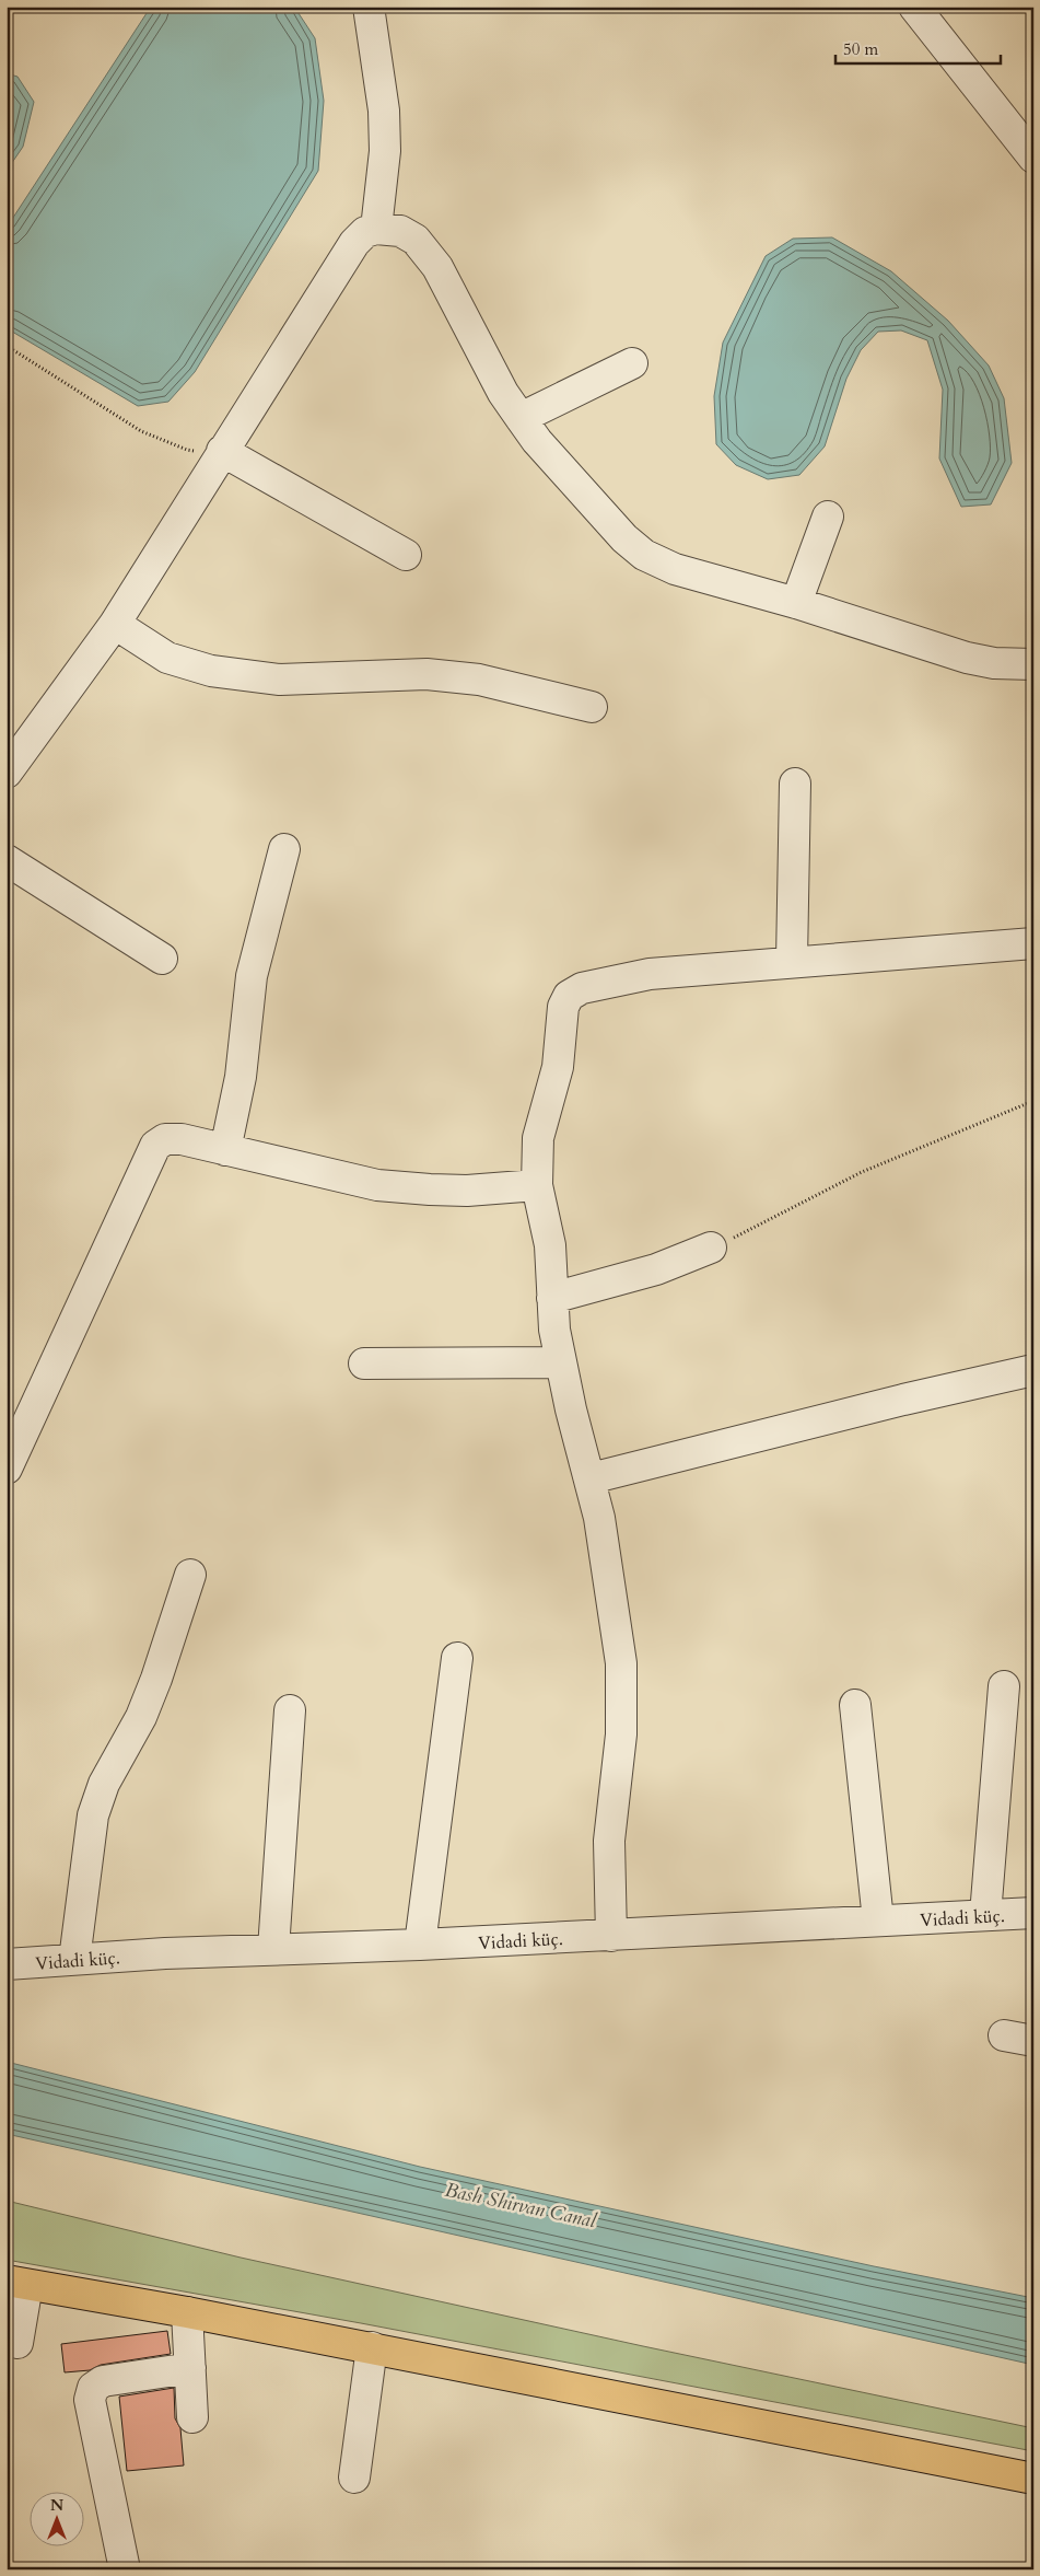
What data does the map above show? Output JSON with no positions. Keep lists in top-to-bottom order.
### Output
{
  "streets": {
    "street": ["Vidadi küç."]
  },
  "water": ["Bash Shirvan Canal"],
  "scale_bar": "50 m",
  "north": "top"
}
